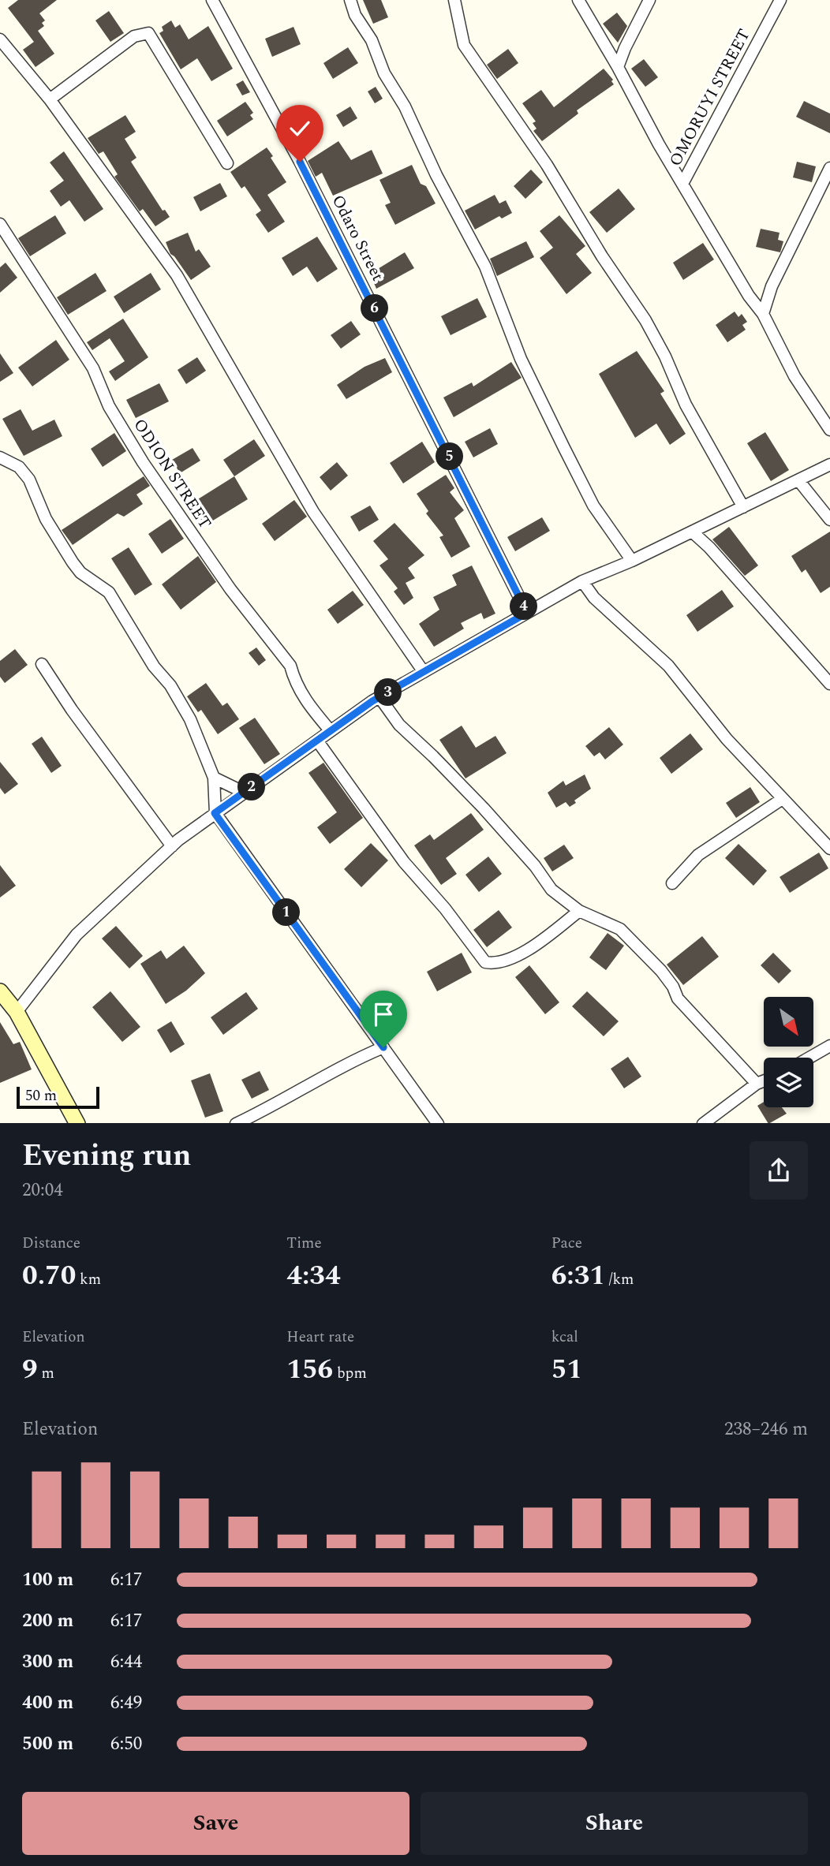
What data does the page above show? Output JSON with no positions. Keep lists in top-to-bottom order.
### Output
{
  "streets": {
    "street": ["OMORUYI STREET", "Odaro Street", "ODION STREET"]
  },
  "scale_bar": "50 m",
  "north": "bottom right",
  "page": {
    "pins": [
      "6",
      "5",
      "4",
      "3",
      "2",
      "1"
    ],
    "scale": "50 m",
    "heading": ["Evening run", "20:04"],
    "stats": [
      ["Distance", "0.70 km"],
      ["Time", "4:34"],
      ["Pace", "6:31 /km"],
      ["Elevation", "9 m"],
      ["Heart rate", "156 bpm"],
      ["kcal", "51"]
    ],
    "chart": ["Elevation", "238–246 m"],
    "list": [
      {
        "name": "100 m",
        "note": "6:17"
      },
      {
        "name": "200 m",
        "note": "6:17"
      },
      {
        "name": "300 m",
        "note": "6:44"
      },
      {
        "name": "400 m",
        "note": "6:49"
      },
      {
        "name": "500 m",
        "note": "6:50"
      }
    ],
    "buttons": ["Save", "Share"]
  }
}
